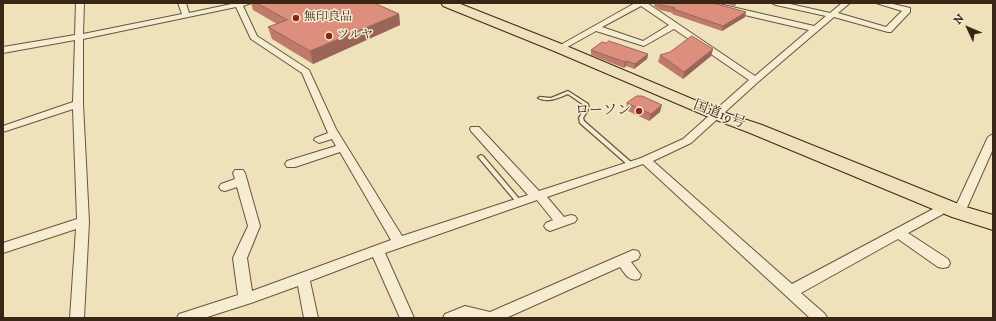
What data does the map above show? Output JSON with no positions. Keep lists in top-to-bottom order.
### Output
{
  "streets": {
    "highway": ["国道19号"]
  },
  "places": ["無印良品", "ツルヤ", "ローソン"],
  "north": "top left"
}
